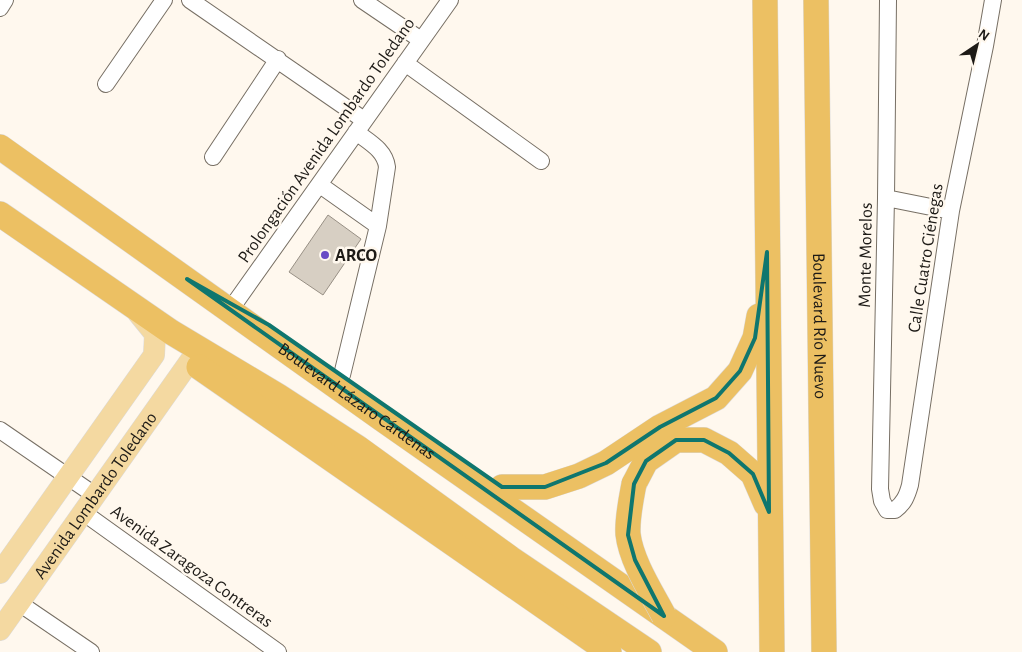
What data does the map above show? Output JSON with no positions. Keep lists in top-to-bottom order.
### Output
{
  "streets": {
    "highway": ["Boulevard Río Nuevo", "Boulevard Lázaro Cárdenas"],
    "main road": ["Avenida Lombardo Toledano"],
    "street": [
      "Prolongación Avenida Lombardo Toledano",
      "Monte Morelos",
      "Calle Cuatro Ciénegas",
      "Avenida Zaragoza Contreras"
    ]
  },
  "crossings": [
    ["Monte Morelos", "Calle Cuatro Ciénegas"],
    ["Avenida Lombardo Toledano", "Avenida Zaragoza Contreras"]
  ],
  "places": ["ARCO"],
  "north": "top right"
}
